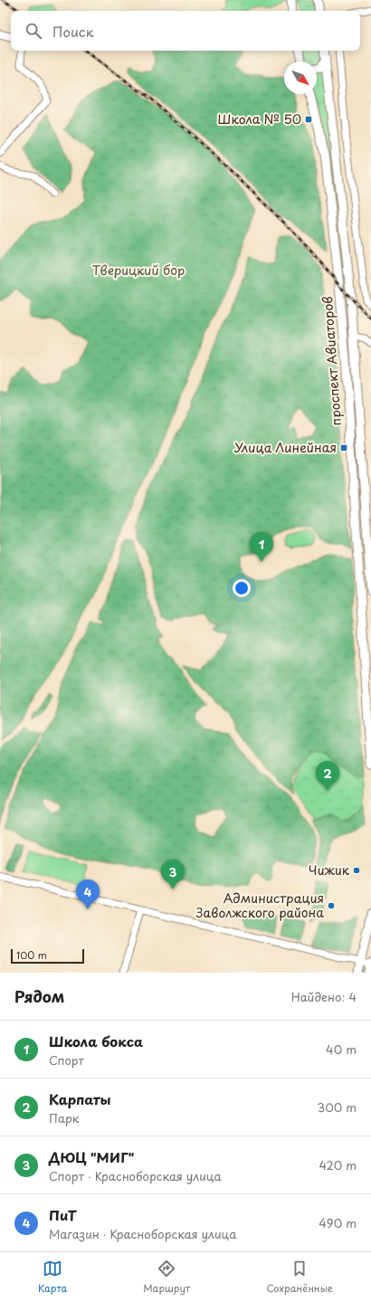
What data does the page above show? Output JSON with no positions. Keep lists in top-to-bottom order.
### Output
{
  "streets": {
    "main road": ["проспект Авиаторов"]
  },
  "parks": ["Тверицкий бор"],
  "places": {
    "transit": ["Школа № 50", "Улица Линейная"],
    "other": ["Чижик", "Администрация Заволжского района"]
  },
  "scale_bar": "100 m",
  "north": "bottom right",
  "page": {
    "search": "Поиск",
    "pins": [
      "1",
      "2",
      "3",
      "4"
    ],
    "scale": "100 m",
    "heading": ["Рядом", "Найдено: 4"],
    "list": [
      {
        "mark": "1",
        "name": "Школа бокса",
        "note": "Спорт",
        "value": "40 m"
      },
      {
        "mark": "2",
        "name": "Карпаты",
        "note": "Парк",
        "value": "300 m"
      },
      {
        "mark": "3",
        "name": "ДЮЦ \"МИГ\"",
        "note": "Спорт · Красноборская улица",
        "value": "420 m"
      },
      {
        "mark": "4",
        "name": "ПиТ",
        "note": "Магазин · Красноборская улица",
        "value": "490 m"
      }
    ],
    "nav": ["Карта", "Маршрут", "Сохранённые"]
  }
}
